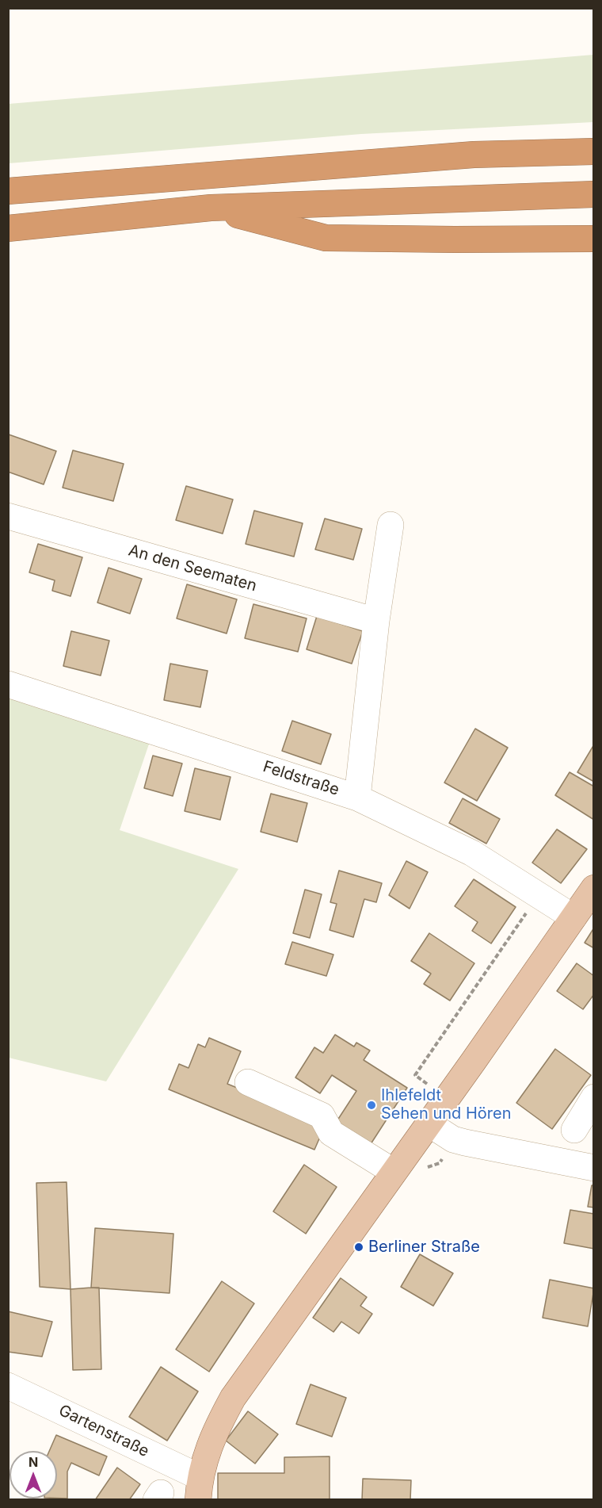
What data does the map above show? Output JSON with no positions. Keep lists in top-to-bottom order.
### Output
{
  "streets": {
    "street": ["An den Seematen", "Feldstraße", "Gartenstraße"]
  },
  "places": ["Ihlefeldt Sehen und Hören", "Berliner Straße"],
  "north": "top"
}
